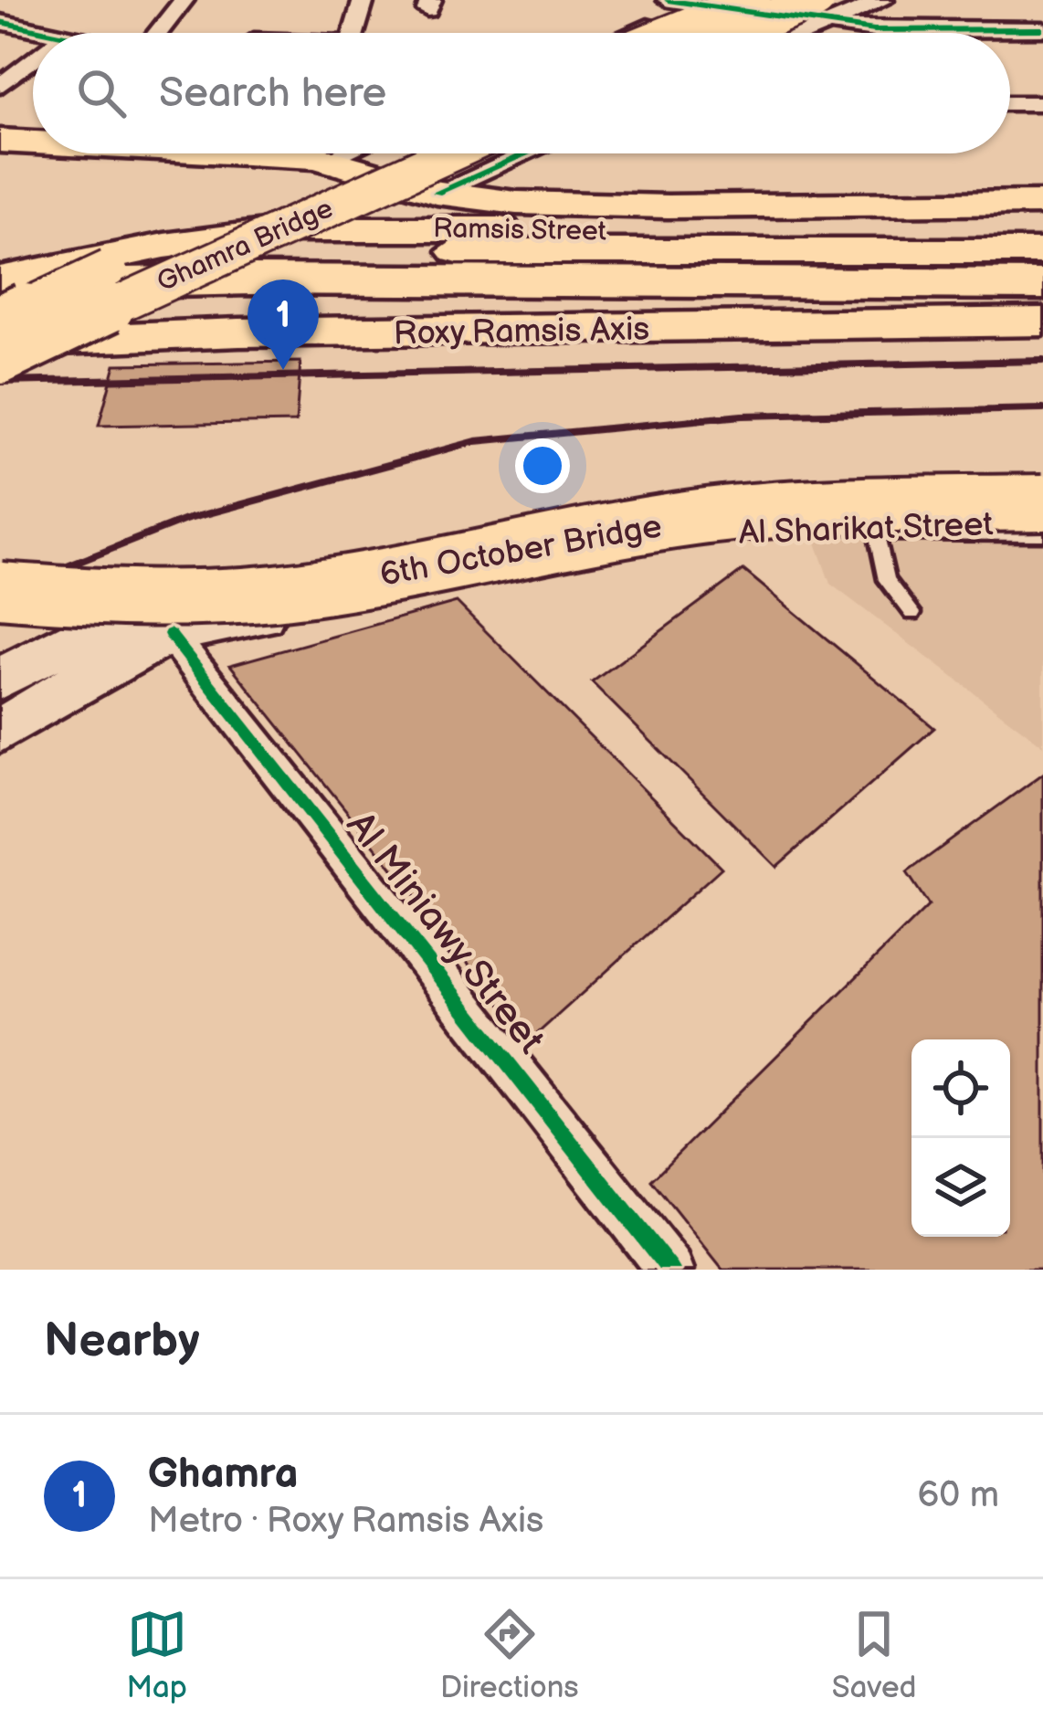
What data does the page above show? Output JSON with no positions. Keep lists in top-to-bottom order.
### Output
{
  "streets": {
    "highway": ["6th October Bridge"],
    "main road": [
      "Ramsis Street",
      "Ghamra Bridge",
      "Roxy Ramsis Axis",
      "Al Sharikat Street"
    ],
    "street": ["Al Miniawy Street"]
  },
  "crossings": [
    ["Al Sharikat Street", "Al Miniawy Street"]
  ],
  "page": {
    "search": "Search here",
    "pins": "1",
    "heading": "Nearby",
    "list": [
      {
        "mark": "1",
        "name": "Ghamra",
        "note": "Metro · Roxy Ramsis Axis",
        "value": "60 m"
      }
    ],
    "nav": ["Map", "Directions", "Saved"]
  }
}
